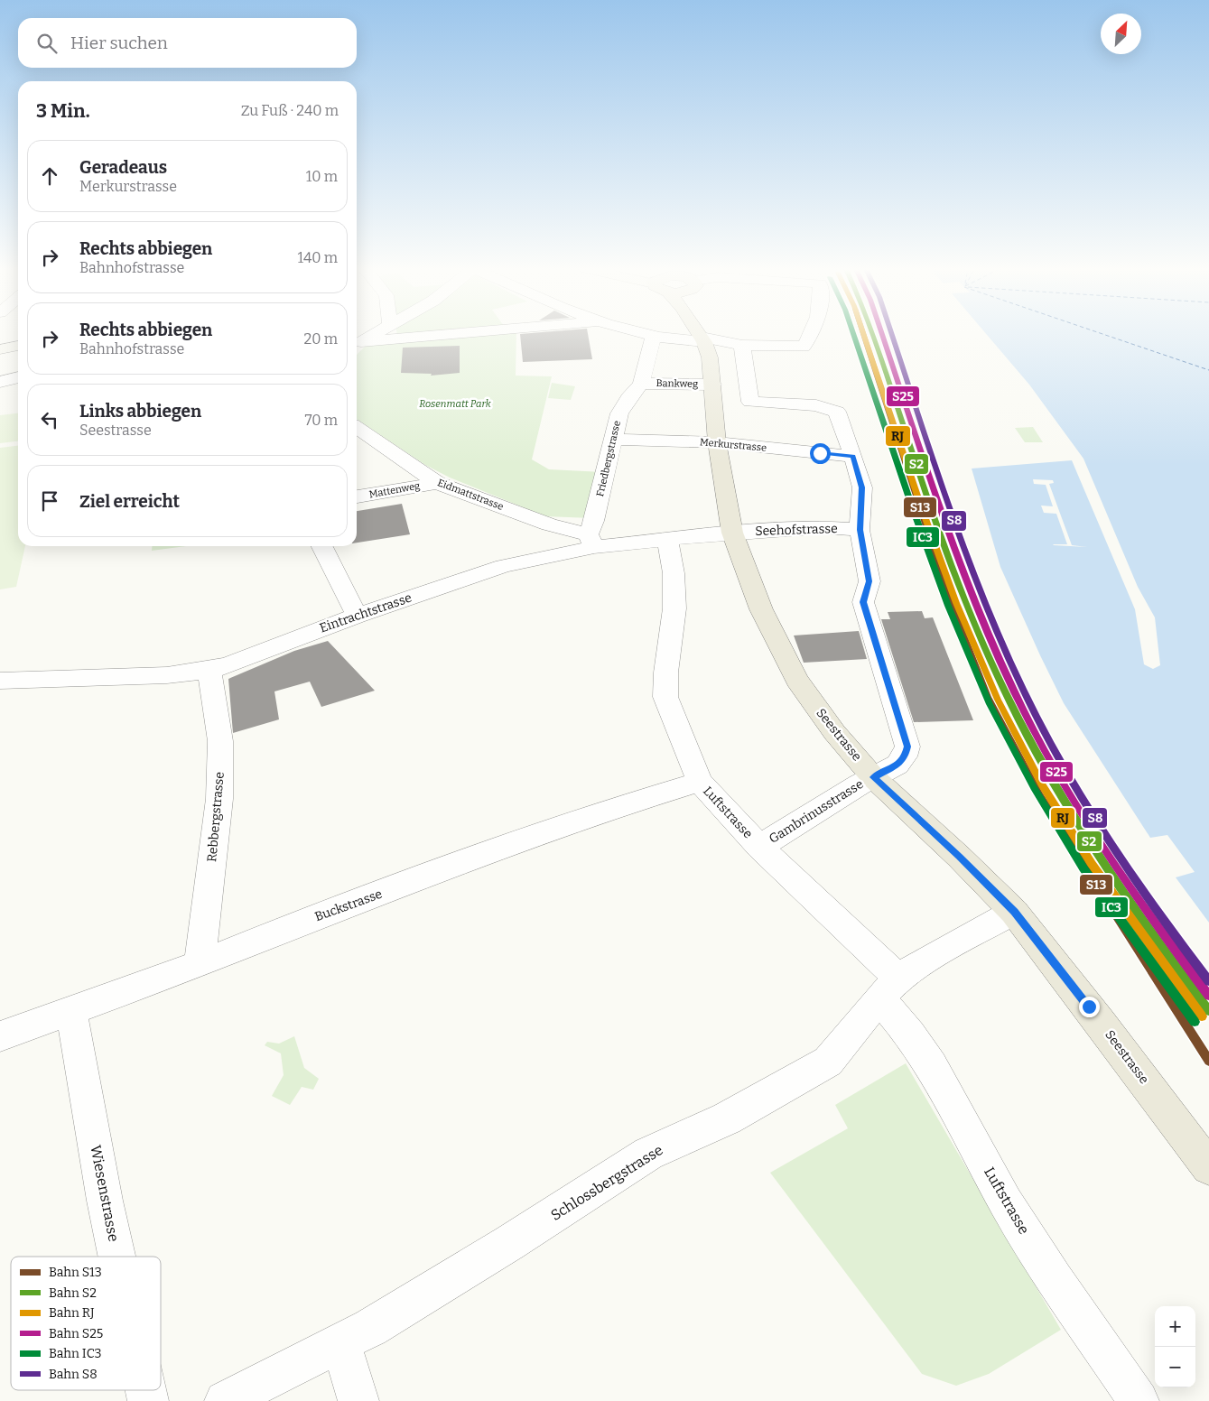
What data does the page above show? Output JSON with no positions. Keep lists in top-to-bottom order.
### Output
{
  "streets": {
    "main road": ["Seestrasse"],
    "street": [
      "Bankweg",
      "Merkurstrasse",
      "Friedbergstrasse",
      "Mattenweg",
      "Eidmattstrasse",
      "Seehofstrasse",
      "Eintrachtstrasse",
      "Gambrinusstrasse",
      "Luftstrasse",
      "Rebbergstrasse",
      "Buckstrasse",
      "Schlossbergstrasse",
      "Wiesenstrasse"
    ]
  },
  "crossings": [
    ["Bankweg", "Friedbergstrasse"],
    ["Bankweg", "Seestrasse"],
    ["Merkurstrasse", "Friedbergstrasse"],
    ["Merkurstrasse", "Seestrasse"],
    ["Merkurstrasse", "Gambrinusstrasse"],
    ["Friedbergstrasse", "Eidmattstrasse"],
    ["Friedbergstrasse", "Eintrachtstrasse"],
    ["Mattenweg", "Eidmattstrasse"],
    ["Eidmattstrasse", "Eintrachtstrasse"],
    ["Seehofstrasse", "Eintrachtstrasse"],
    ["Seehofstrasse", "Seestrasse"],
    ["Seehofstrasse", "Gambrinusstrasse"],
    ["Eintrachtstrasse", "Seestrasse"],
    ["Eintrachtstrasse", "Luftstrasse"],
    ["Eintrachtstrasse", "Rebbergstrasse"],
    ["Seestrasse", "Gambrinusstrasse"],
    ["Seestrasse", "Schlossbergstrasse"],
    ["Gambrinusstrasse", "Luftstrasse"],
    ["Luftstrasse", "Buckstrasse"],
    ["Luftstrasse", "Schlossbergstrasse"],
    ["Rebbergstrasse", "Buckstrasse"],
    ["Buckstrasse", "Wiesenstrasse"]
  ],
  "parks": ["Rosenmatt Park"],
  "lines": [
    "rail line S13",
    "rail line S2",
    "rail line RJ",
    "rail line S25",
    "rail line IC3",
    "rail line S8"
  ],
  "legend": [
    "Bahn S13",
    "Bahn S2",
    "Bahn RJ",
    "Bahn S25",
    "Bahn IC3",
    "Bahn S8"
  ],
  "north": "top right",
  "page": {
    "search": "Hier suchen",
    "heading": ["3 Min.", "Zu Fuß · 240 m"],
    "list": [
      ["Geradeaus", "Merkurstrasse", "10 m"],
      ["Rechts abbiegen", "Bahnhofstrasse", "140 m"],
      ["Rechts abbiegen", "Bahnhofstrasse", "20 m"],
      ["Links abbiegen", "Seestrasse", "70 m"],
      "Ziel erreicht"
    ],
    "map_buttons": ["+", "−"]
  }
}
